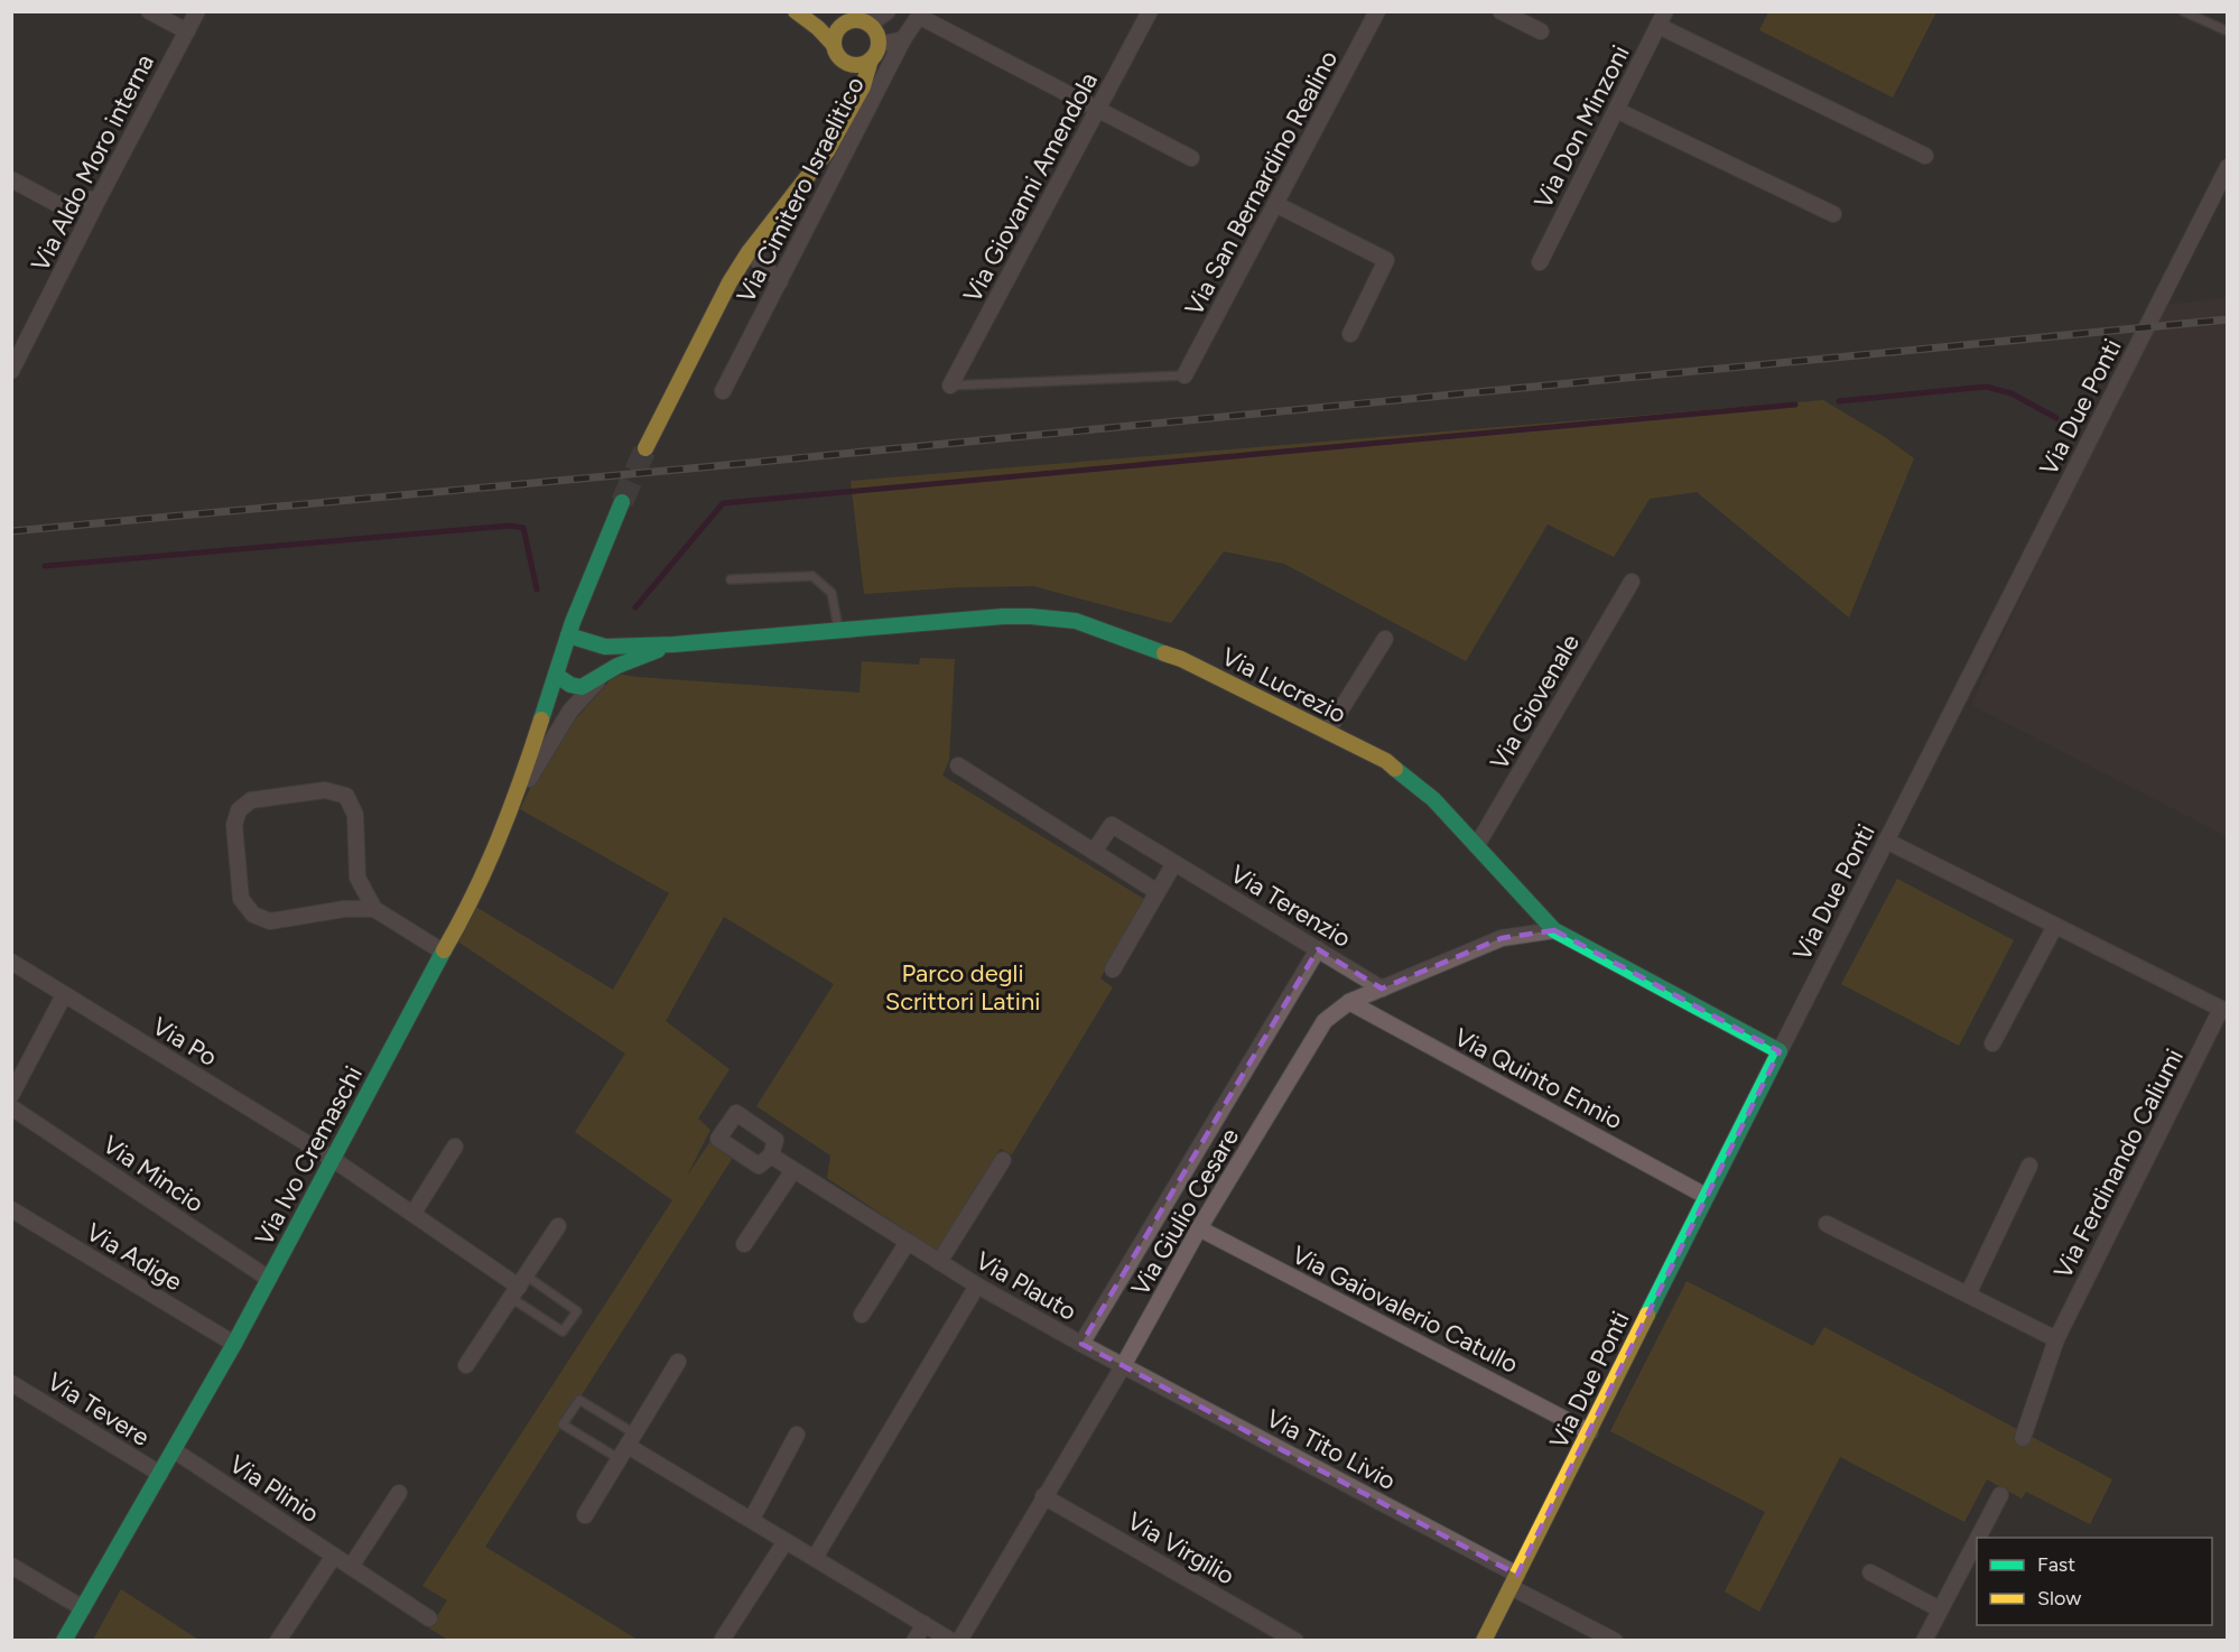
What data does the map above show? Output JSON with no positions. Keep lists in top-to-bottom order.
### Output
{
  "streets": {
    "street": [
      "Via Don Minzoni",
      "Via Aldo Moro interna",
      "Via San Bernardino Realino",
      "Via Giovanni Amendola",
      "Via Cimitero Israelitico",
      "Via Due Ponti",
      "Via Lucrezio",
      "Via Giovenale",
      "Via Terenzio",
      "Via Po",
      "Via Quinto Ennio",
      "Via Ivo Cremaschi",
      "Via Ferdinando Caliumi",
      "Via Mincio",
      "Via Giulio Cesare",
      "Via Adige",
      "Via Plauto",
      "Via Gaiovalerio Catullo",
      "Via Tevere",
      "Via Tito Livio",
      "Via Plinio",
      "Via Virgilio"
    ]
  },
  "crossings": [
    ["Via Due Ponti", "Via Lucrezio"],
    ["Via Due Ponti", "Via Quinto Ennio"],
    ["Via Due Ponti", "Via Ferdinando Caliumi"],
    ["Via Due Ponti", "Via Gaiovalerio Catullo"],
    ["Via Due Ponti", "Via Tito Livio"],
    ["Via Lucrezio", "Via Giovenale"],
    ["Via Lucrezio", "Via Ivo Cremaschi"],
    ["Via Lucrezio", "Via Giulio Cesare"],
    ["Via Terenzio", "Via Giulio Cesare"],
    ["Via Po", "Via Ivo Cremaschi"],
    ["Via Quinto Ennio", "Via Giulio Cesare"],
    ["Via Ivo Cremaschi", "Via Mincio"],
    ["Via Ivo Cremaschi", "Via Adige"],
    ["Via Ivo Cremaschi", "Via Tevere"],
    ["Via Ivo Cremaschi", "Via Plinio"],
    ["Via Giulio Cesare", "Via Plauto"],
    ["Via Giulio Cesare", "Via Gaiovalerio Catullo"],
    ["Via Giulio Cesare", "Via Tito Livio"],
    ["Via Giulio Cesare", "Via Virgilio"],
    ["Via Plauto", "Via Tito Livio"]
  ],
  "parks": ["Parco degli Scrittori Latini"],
  "legend": ["Fast", "Slow"]
}
